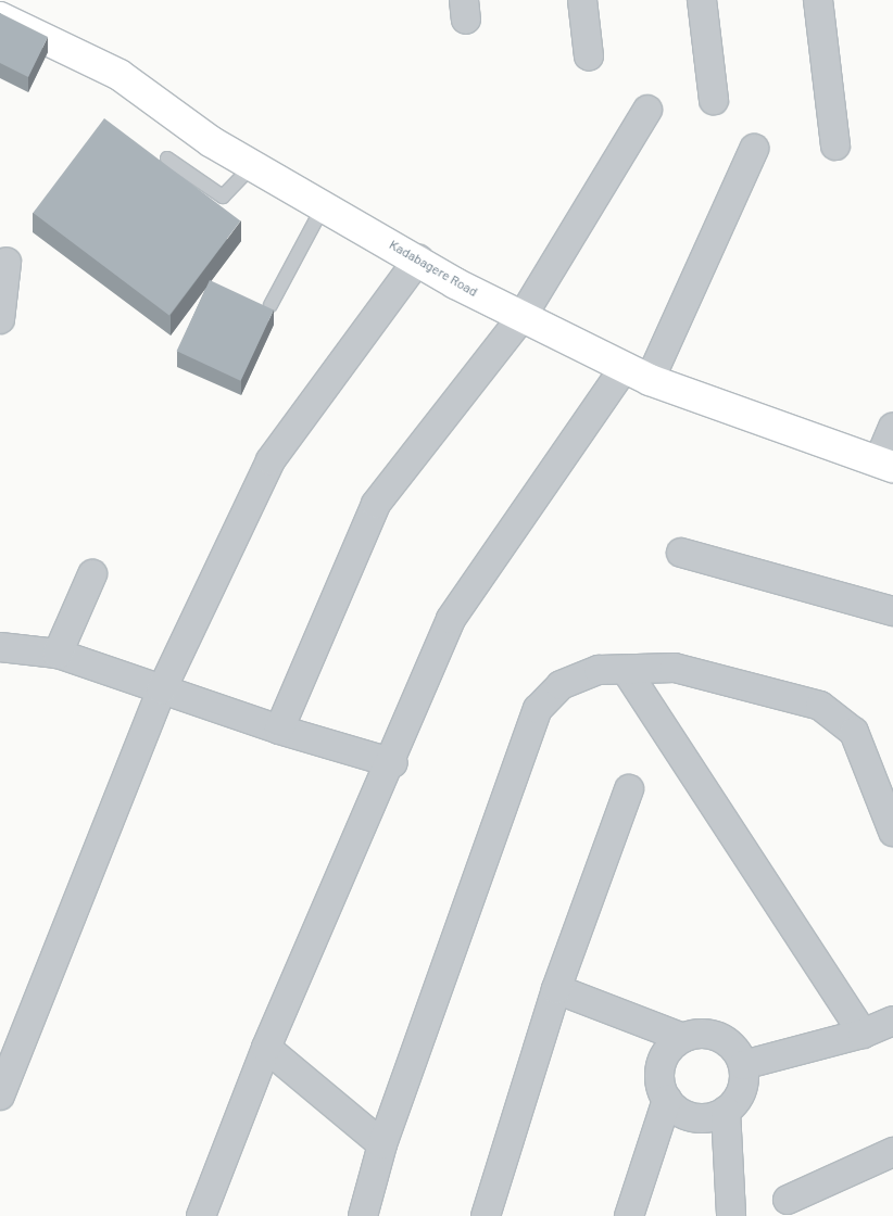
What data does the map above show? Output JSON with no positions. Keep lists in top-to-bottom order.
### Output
{
  "streets": {
    "street": ["Kadabagere Road"]
  }
}
